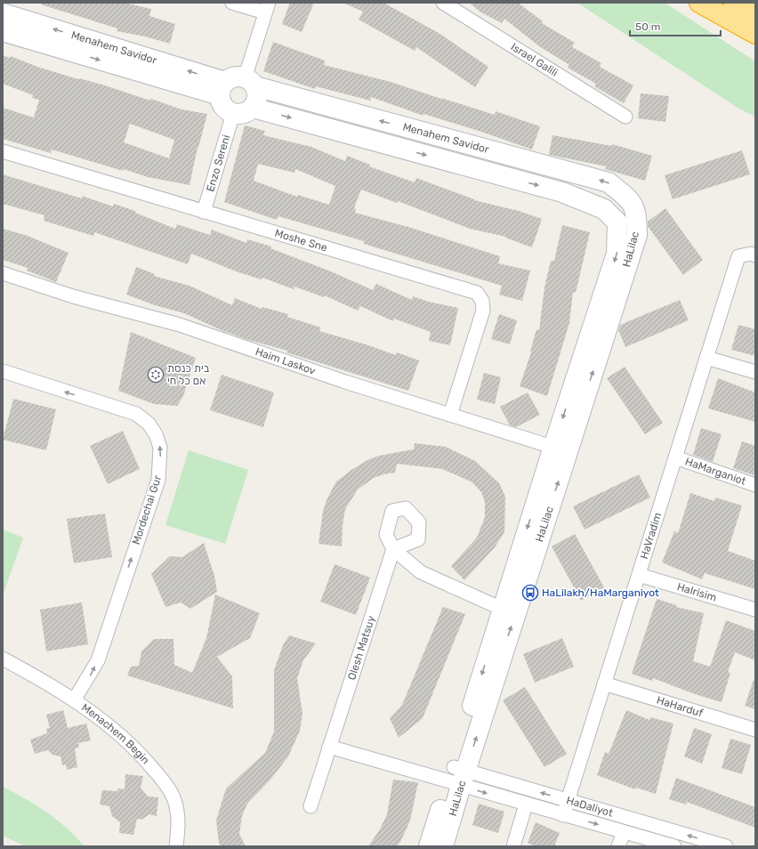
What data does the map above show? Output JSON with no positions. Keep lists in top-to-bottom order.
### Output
{
  "streets": {
    "street": [
      "Menahem Savidor",
      "Israel Galili",
      "Enzo Sereni",
      "Moshe Sne",
      "HaLilac",
      "Haim Laskov",
      "HaMarganiot",
      "Mordechai Gur",
      "HaVradim",
      "HaIrisim",
      "Olesh Matsuy",
      "HaHarduf",
      "Menachem Begin",
      "HaDaliyot"
    ]
  },
  "crossings": [
    ["Menahem Savidor", "Enzo Sereni"],
    ["Menahem Savidor", "HaLilac"],
    ["Enzo Sereni", "Moshe Sne"],
    ["Moshe Sne", "Haim Laskov"],
    ["HaLilac", "Haim Laskov"],
    ["HaLilac", "Olesh Matsuy"],
    ["HaLilac", "HaDaliyot"],
    ["HaMarganiot", "HaVradim"],
    ["Mordechai Gur", "Menachem Begin"],
    ["HaVradim", "HaIrisim"],
    ["HaVradim", "HaHarduf"],
    ["HaVradim", "HaDaliyot"]
  ],
  "places": {
    "synagogue": ["בית כנסת אם כל חי"],
    "bus stop": ["HaLilakh/HaMarganiyot"]
  },
  "scale_bar": "50 m"
}
